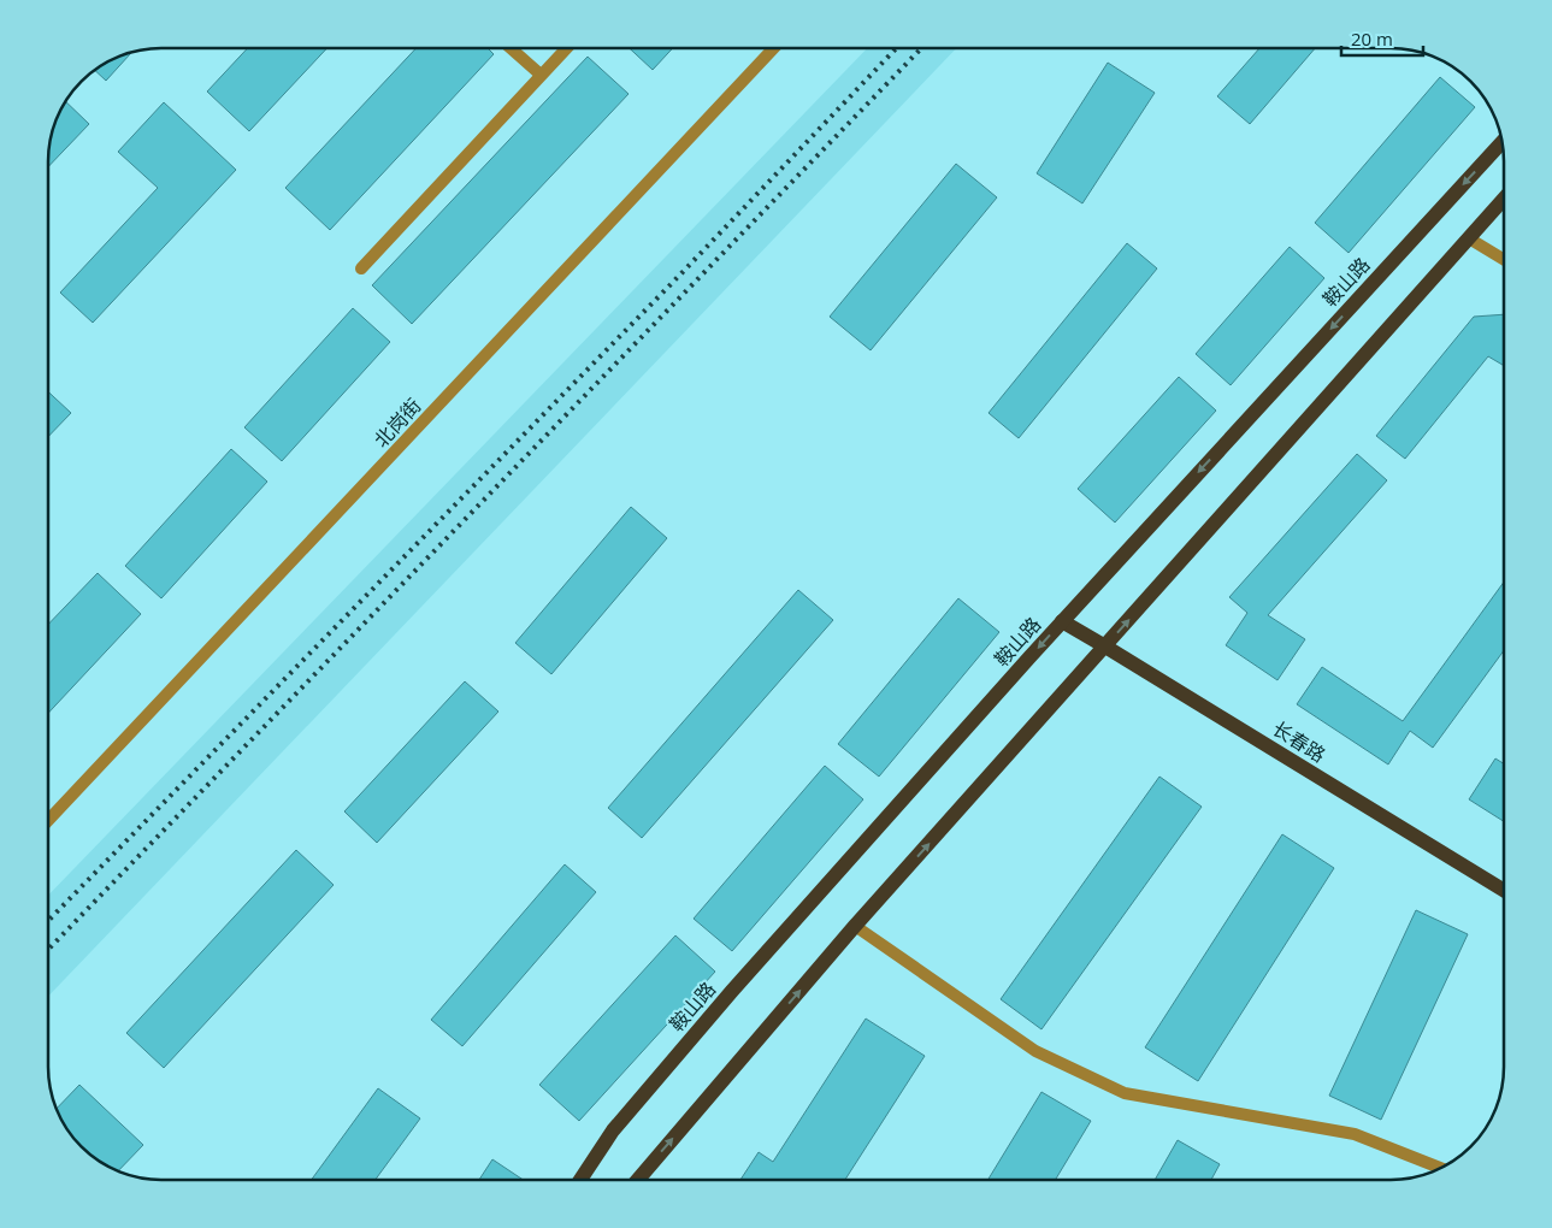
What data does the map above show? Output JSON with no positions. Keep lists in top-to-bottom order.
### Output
{
  "streets": {
    "main road": ["鞍山路", "长春路"],
    "street": ["北岗街"]
  },
  "crossings": [
    ["鞍山路", "长春路"]
  ],
  "scale_bar": "20 m"
}
